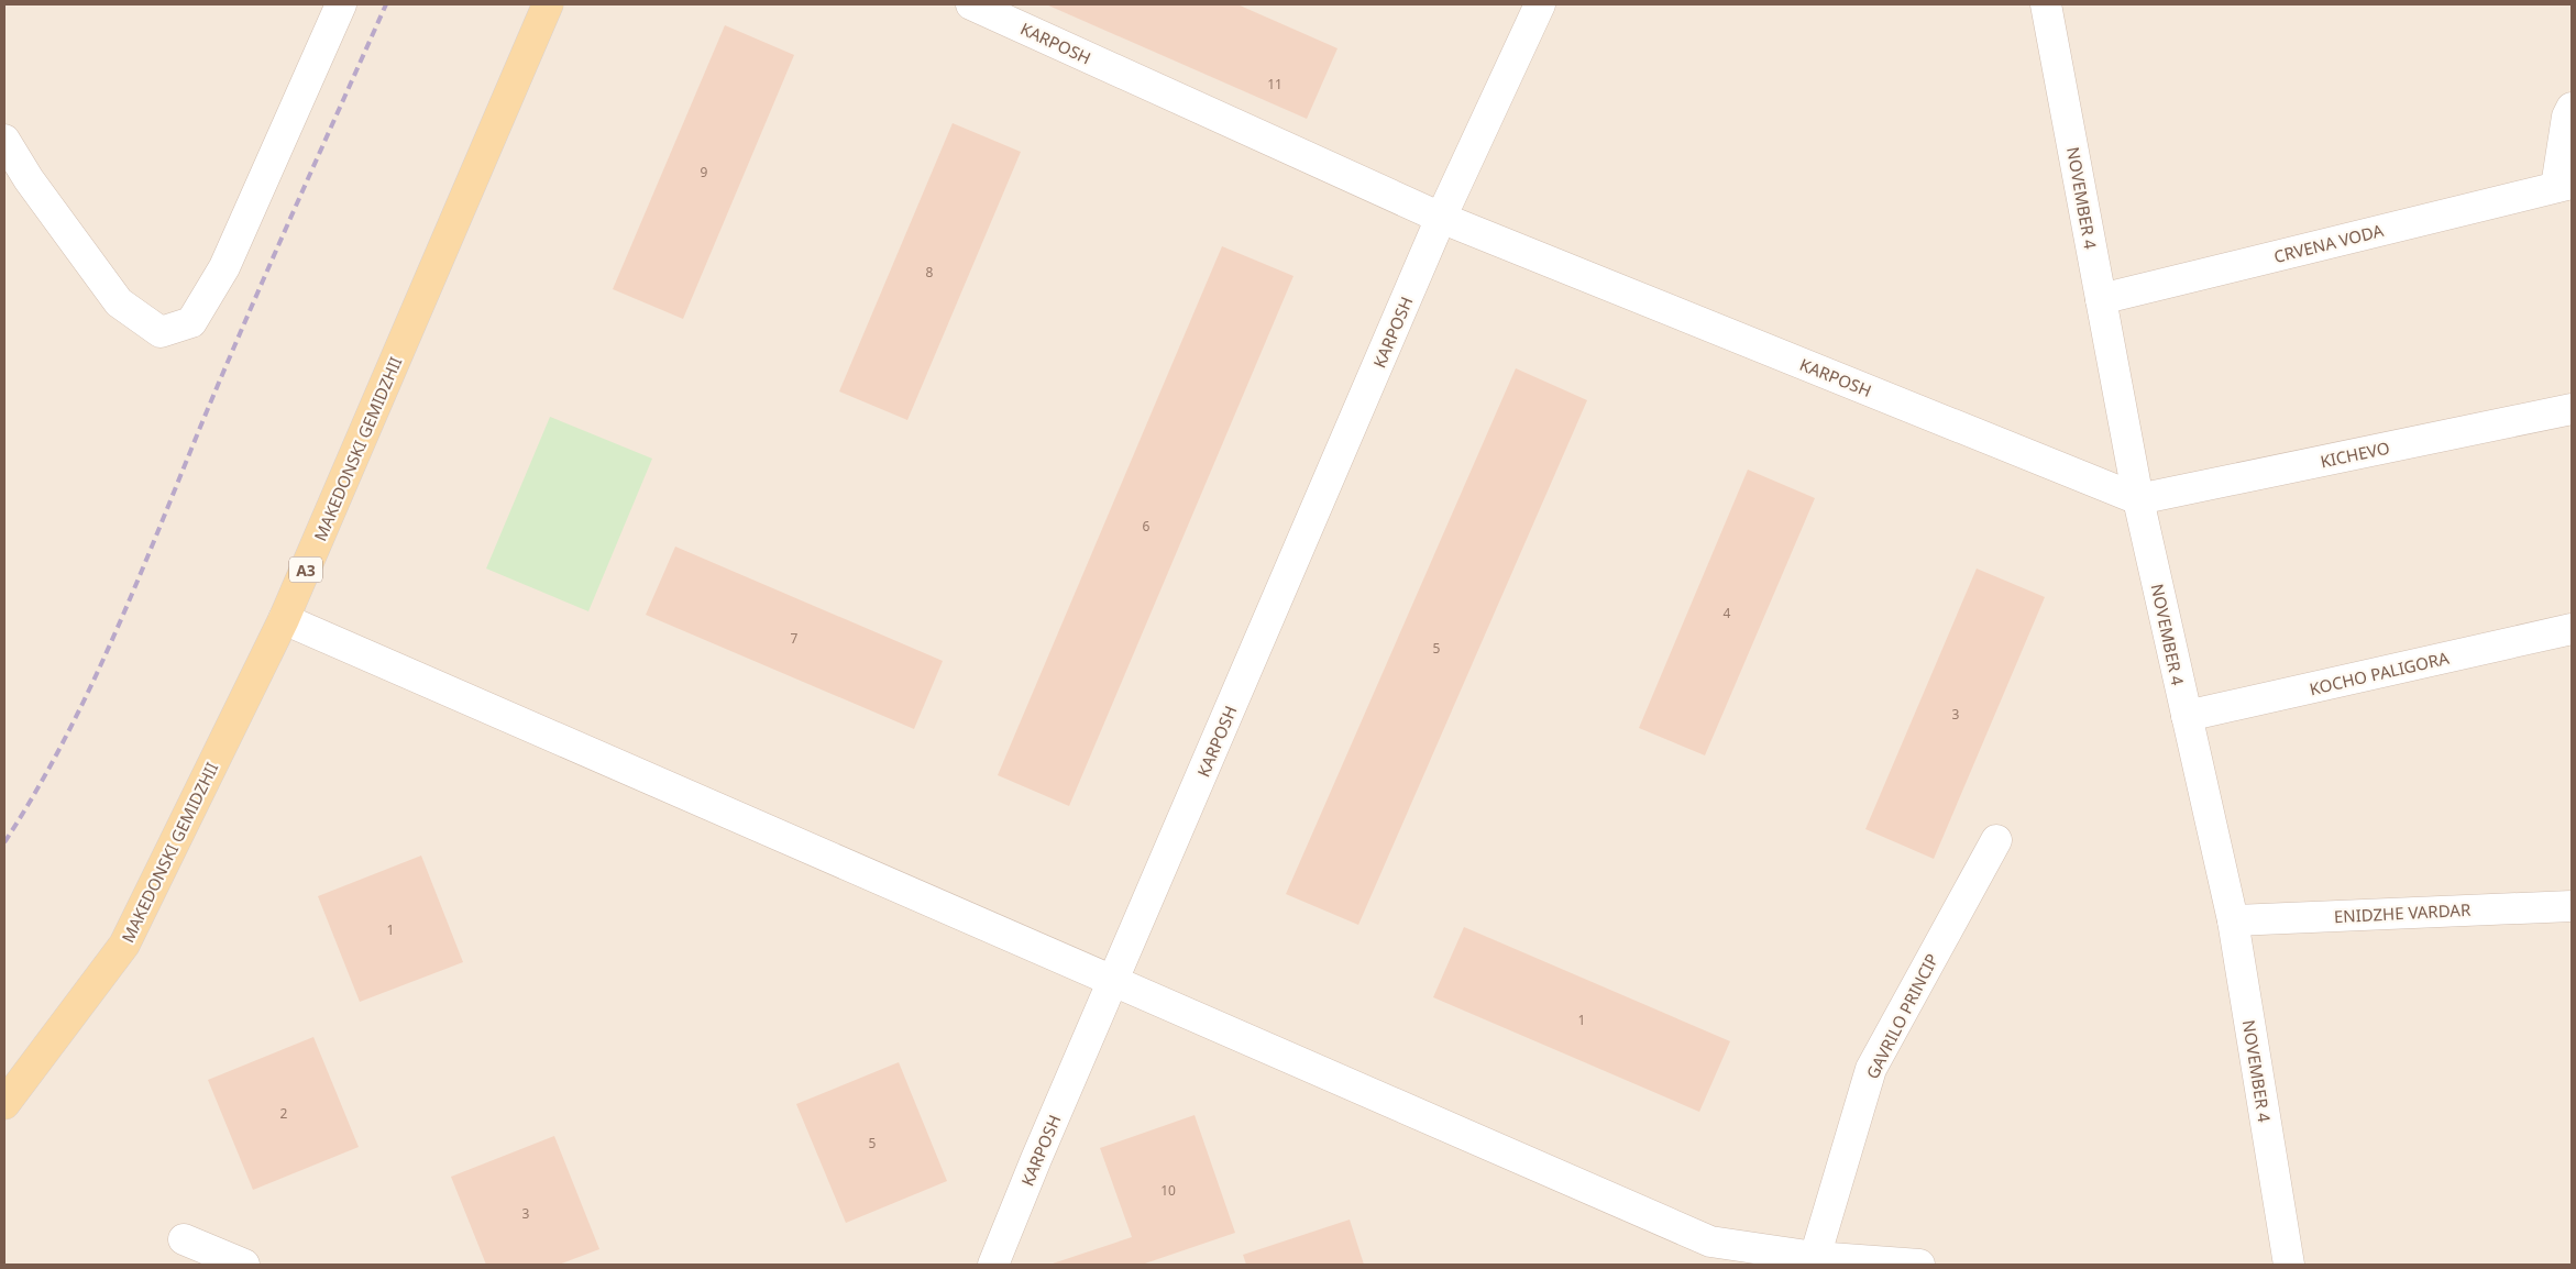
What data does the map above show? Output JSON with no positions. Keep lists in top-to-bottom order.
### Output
{
  "streets": {
    "main road": ["MAKEDONSKI GEMIDZHII", "A3"],
    "street": [
      "KARPOSH",
      "NOVEMBER 4",
      "CRVENA VODA",
      "KICHEVO",
      "KOCHO PALIGORA",
      "ENIDZHE VARDAR",
      "GAVRILO PRINCIP"
    ]
  },
  "crossings": [
    ["KARPOSH", "NOVEMBER 4"],
    ["KARPOSH", "KICHEVO"],
    ["NOVEMBER 4", "CRVENA VODA"],
    ["NOVEMBER 4", "KICHEVO"],
    ["NOVEMBER 4", "KOCHO PALIGORA"],
    ["NOVEMBER 4", "ENIDZHE VARDAR"]
  ],
  "house_numbers": [
    "11",
    "9",
    "8",
    "6",
    "4",
    "7",
    "5",
    "3",
    "1",
    "1",
    "2",
    "5",
    "10",
    "3"
  ]
}
